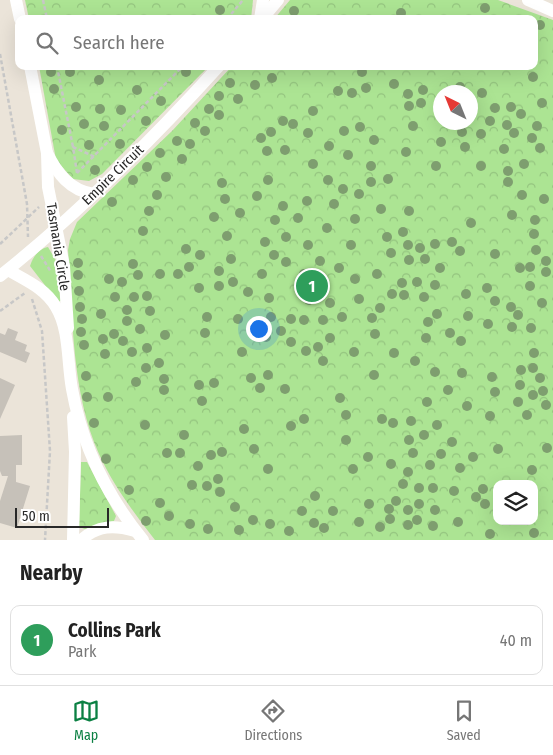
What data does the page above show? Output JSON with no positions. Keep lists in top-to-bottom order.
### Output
{
  "streets": {
    "street": ["Empire Circuit", "Tasmania Circle"]
  },
  "crossings": [
    ["Empire Circuit", "Tasmania Circle"]
  ],
  "scale_bar": "50 m",
  "north": "top left",
  "page": {
    "search": "Search here",
    "pins": "1",
    "scale": "50 m",
    "heading": "Nearby",
    "list": [
      {
        "mark": "1",
        "name": "Collins Park",
        "note": "Park",
        "value": "40 m"
      }
    ],
    "nav": ["Map", "Directions", "Saved"]
  }
}
